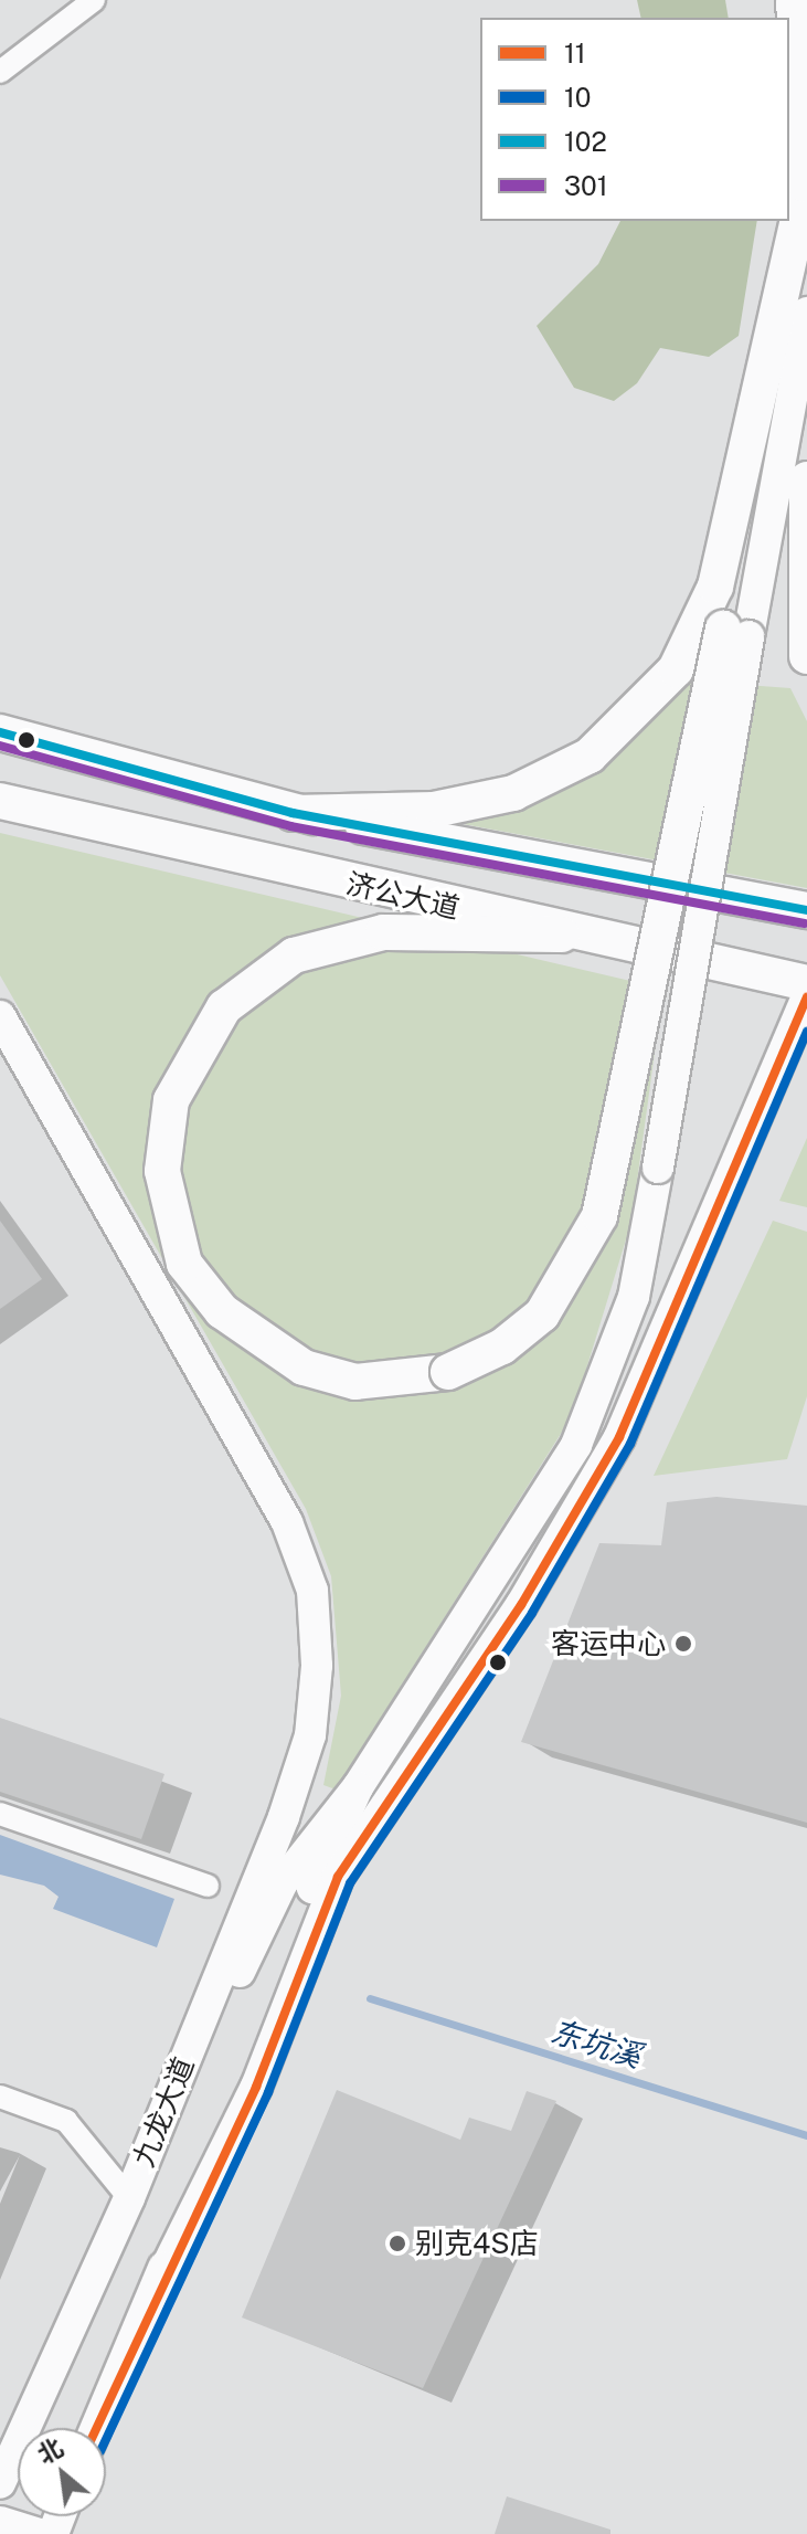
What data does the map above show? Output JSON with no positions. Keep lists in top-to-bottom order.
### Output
{
  "streets": {
    "main road": ["济公大道", "九龙大道"]
  },
  "water": ["东坑溪"],
  "places": ["客运中心", "别克4S店"],
  "lines": [
    "transit line 102",
    "transit line 301",
    "transit line 11",
    "transit line 10"
  ],
  "legend": [
    "11",
    "10",
    "102",
    "301"
  ],
  "north": "top left"
}
